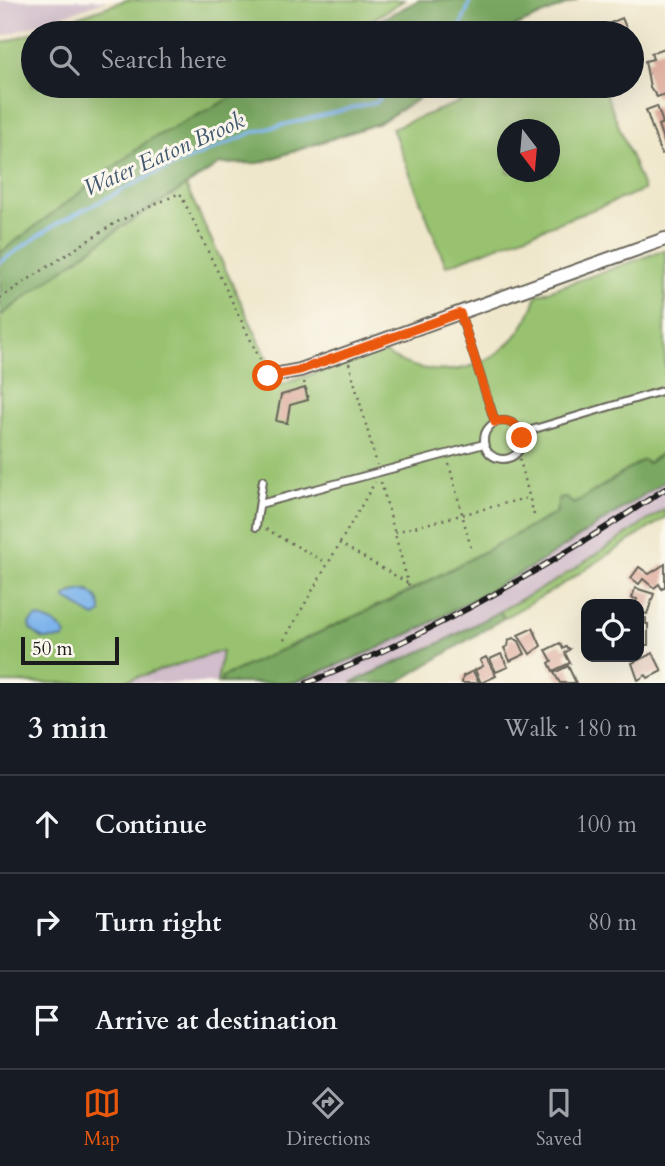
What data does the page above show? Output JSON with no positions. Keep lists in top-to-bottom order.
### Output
{
  "water": ["Water Eaton Brook"],
  "scale_bar": "50 m",
  "north": "bottom",
  "page": {
    "search": "Search here",
    "scale": "50 m",
    "heading": ["3 min", "Walk · 180 m"],
    "list": [
      ["Continue", "100 m"],
      ["Turn right", "80 m"],
      "Arrive at destination"
    ],
    "nav": ["Map", "Directions", "Saved"]
  }
}
